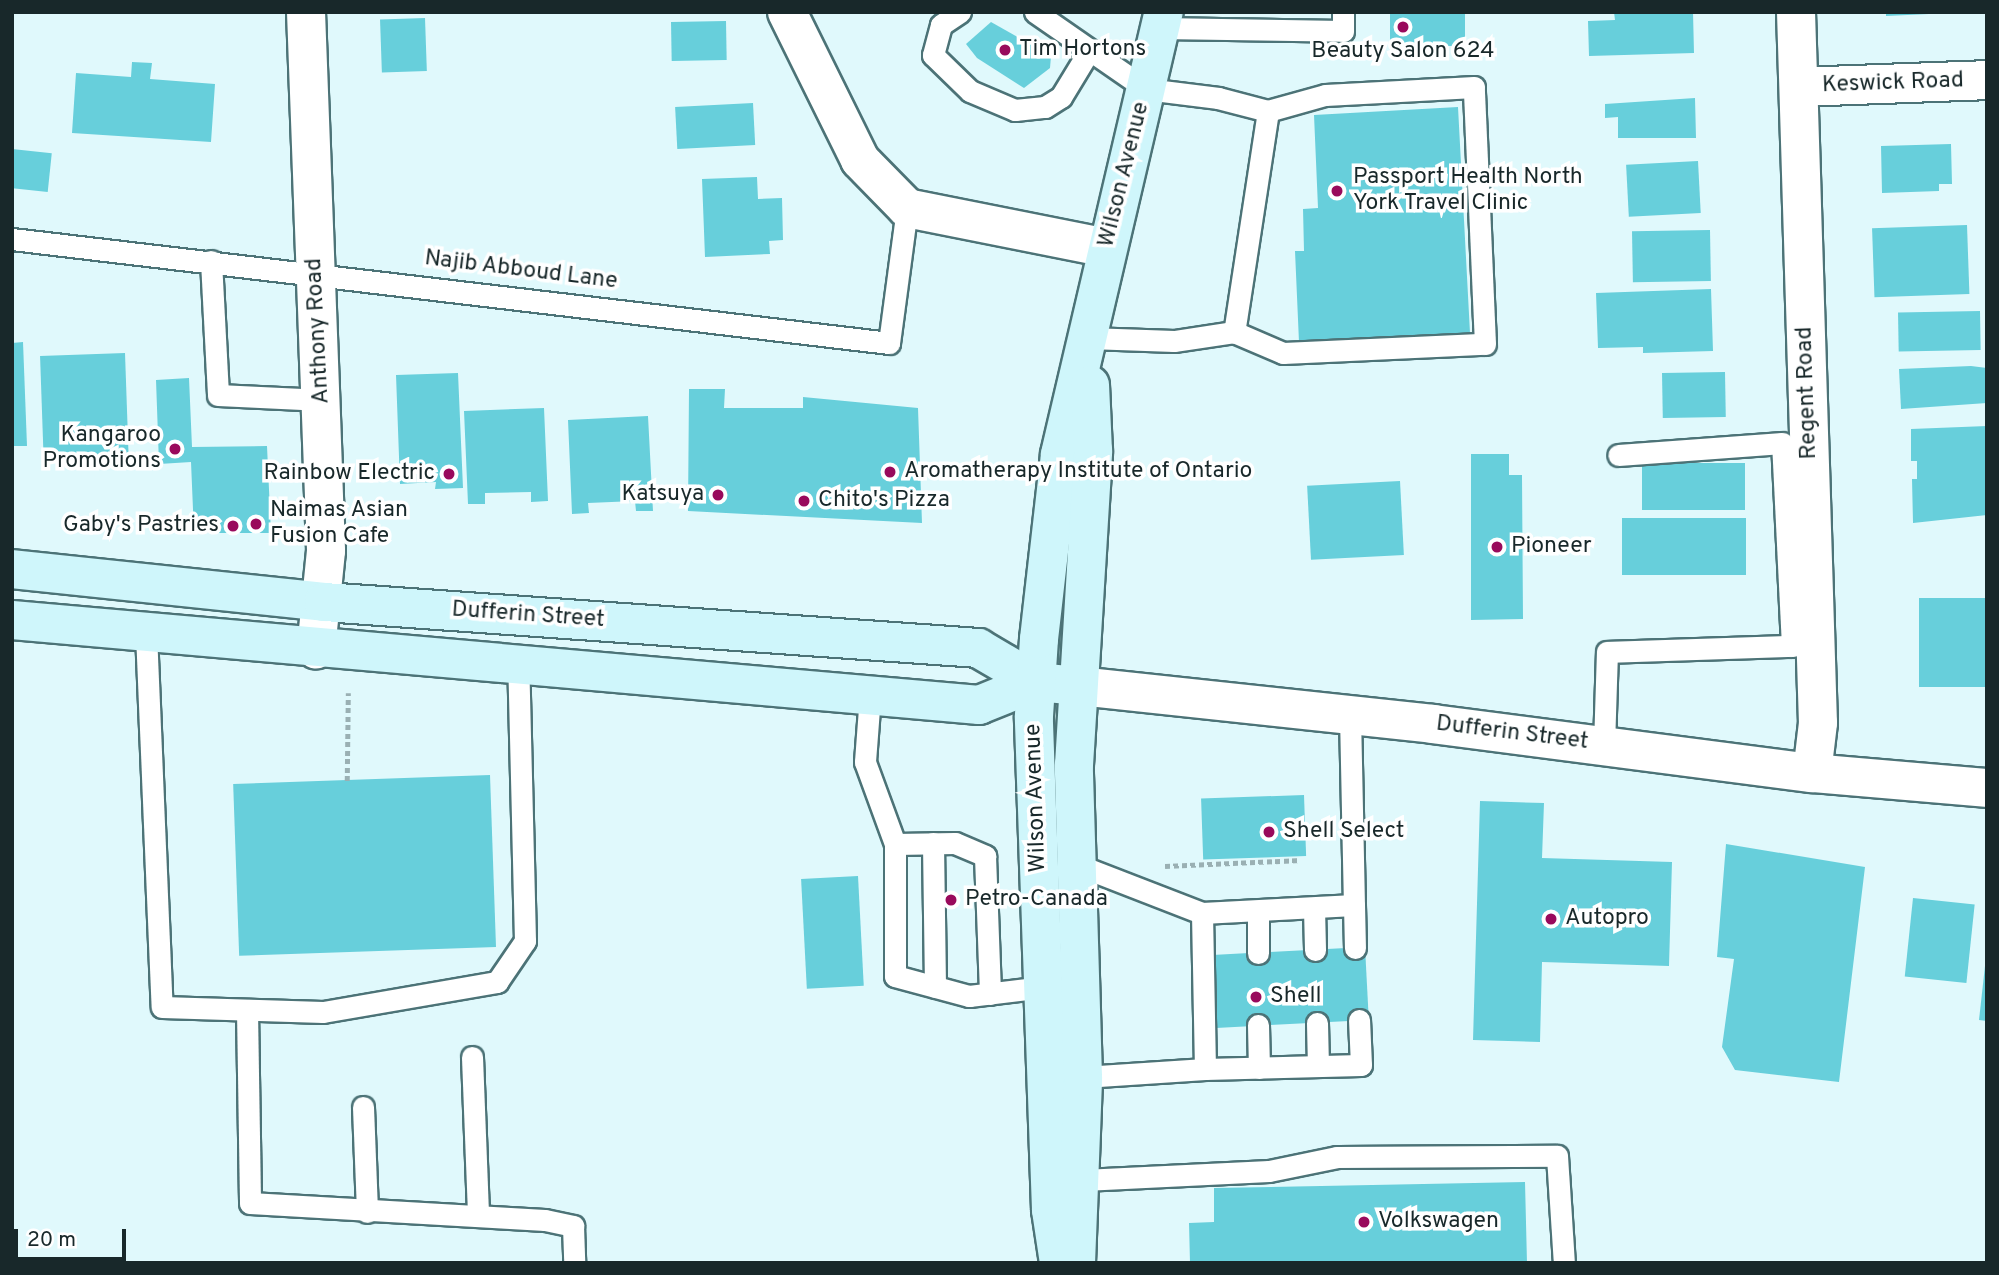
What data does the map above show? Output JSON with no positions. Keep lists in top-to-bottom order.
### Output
{
  "streets": {
    "main road": ["Wilson Avenue", "Dufferin Street"],
    "street": ["Keswick Road", "Anthony Road", "Regent Road"],
    "lane": ["Najib Abboud Lane"]
  },
  "crossings": [
    ["Keswick Road", "Regent Road"],
    ["Wilson Avenue", "Dufferin Street"],
    ["Najib Abboud Lane", "Anthony Road"],
    ["Anthony Road", "Dufferin Street"],
    ["Regent Road", "Dufferin Street"]
  ],
  "places": [
    "Beauty Salon 624",
    "Tim Hortons",
    "Passport Health North York Travel Clinic",
    "Kangaroo Promotions",
    "Aromatherapy Institute of Ontario",
    "Rainbow Electric",
    "Katsuya",
    "Chito's Pizza",
    "Naimas Asian Fusion Cafe",
    "Gaby's Pastries",
    "Pioneer",
    "Shell Select",
    "Petro-Canada",
    "Autopro",
    "Shell",
    "Volkswagen"
  ],
  "scale_bar": "20 m"
}
